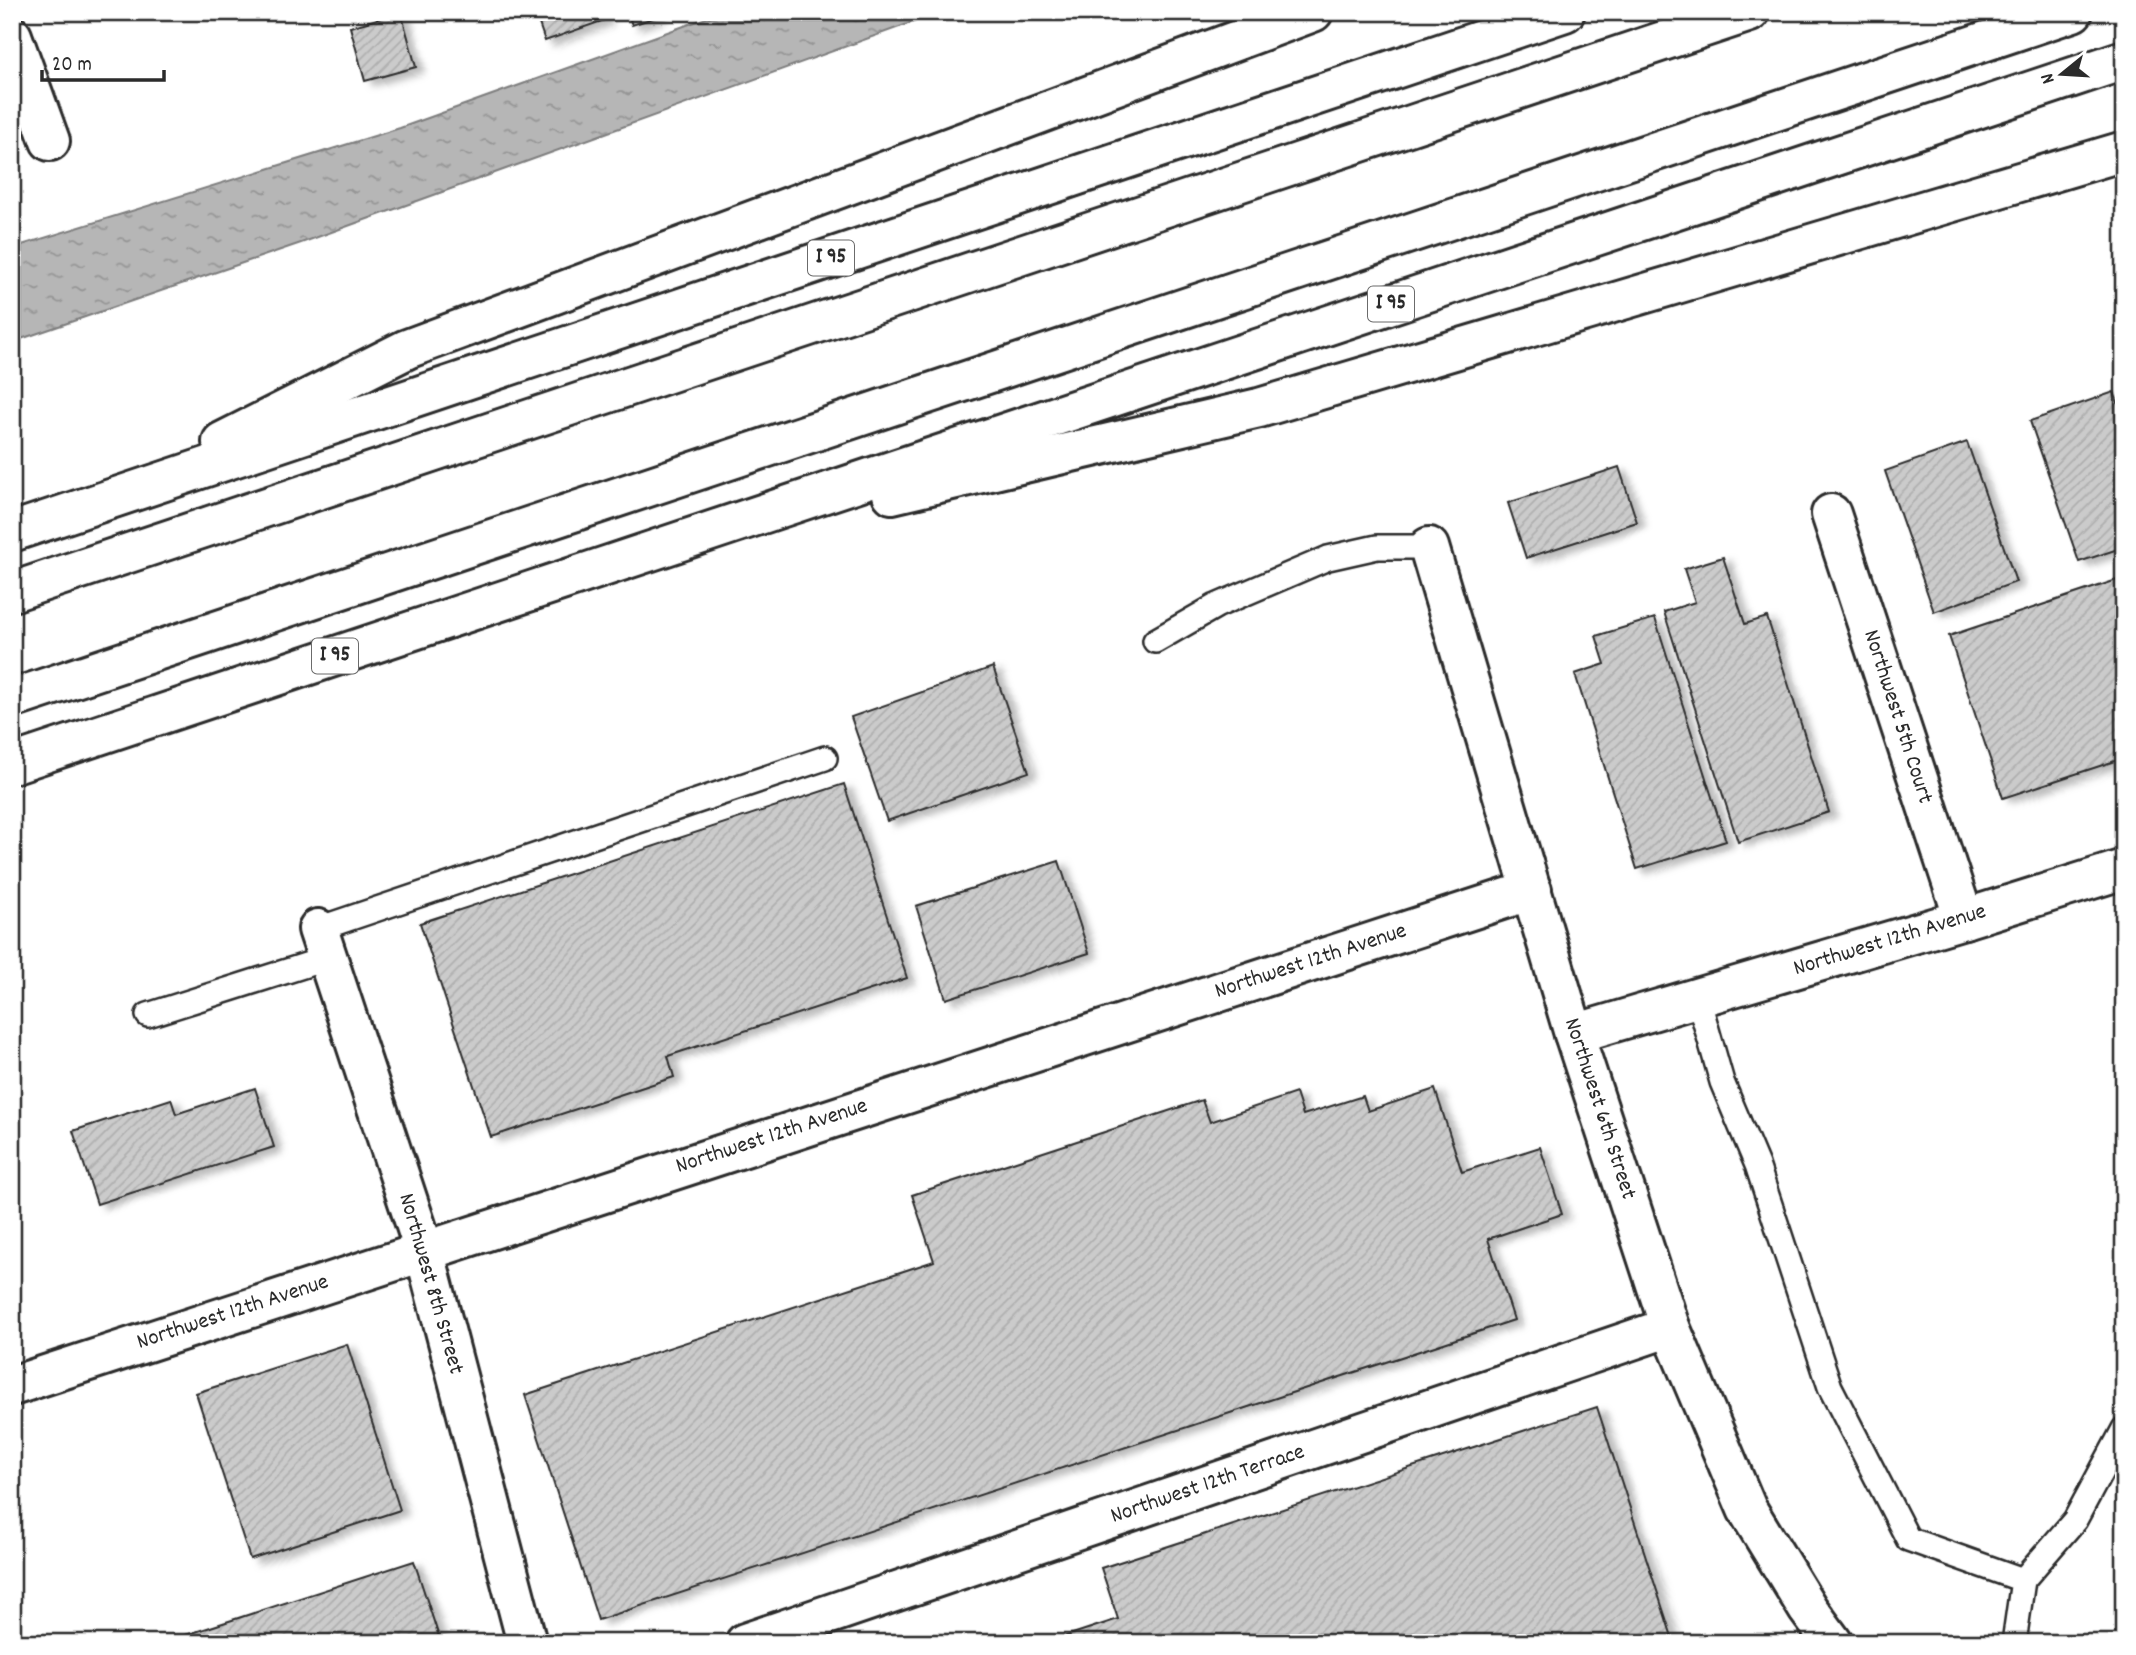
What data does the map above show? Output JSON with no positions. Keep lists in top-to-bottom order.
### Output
{
  "streets": {
    "main road": [
      "I 95",
      "Northwest 5th Court",
      "Northwest 12th Avenue",
      "Northwest 6th Street",
      "Northwest 8th Street",
      "Northwest 12th Terrace"
    ]
  },
  "crossings": [
    ["Northwest 5th Court", "Northwest 12th Avenue"],
    ["Northwest 12th Avenue", "Northwest 6th Street"],
    ["Northwest 12th Avenue", "Northwest 8th Street"],
    ["Northwest 6th Street", "Northwest 12th Terrace"]
  ],
  "scale_bar": "20 m",
  "north": "left"
}
